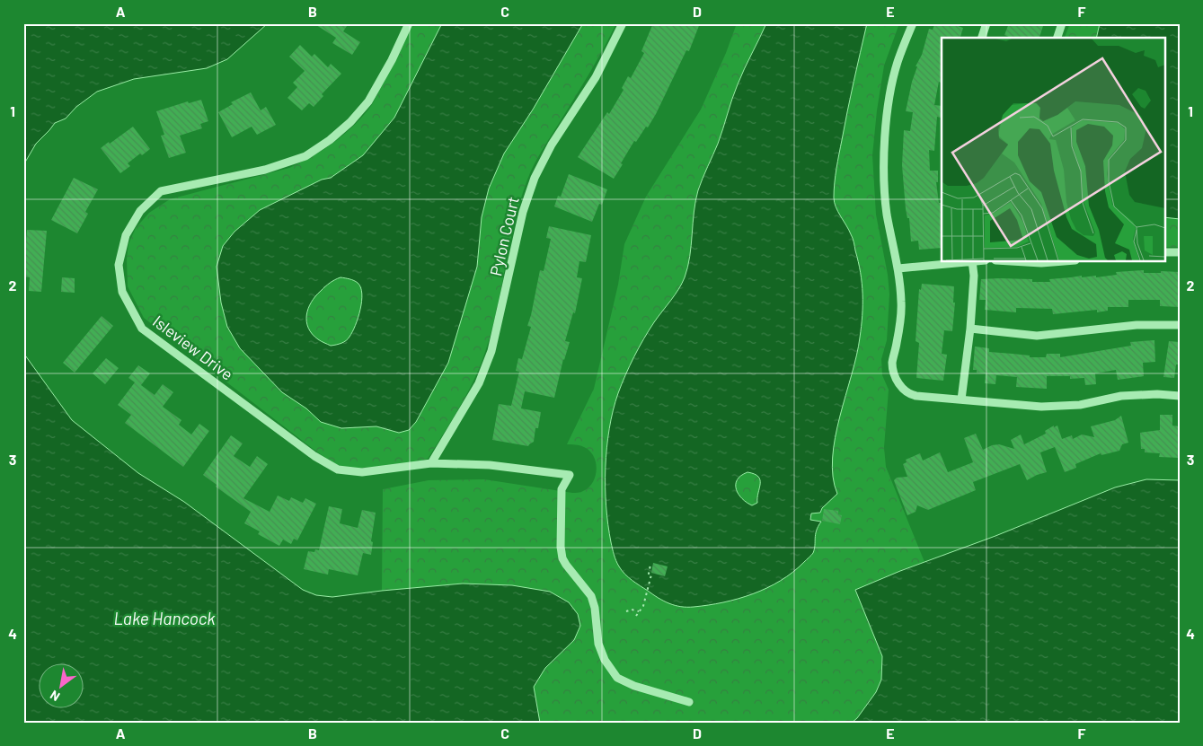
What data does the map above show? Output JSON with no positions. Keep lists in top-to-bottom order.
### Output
{
  "streets": {
    "street": ["Pylon Court", "Isleview Drive"]
  },
  "crossings": [
    ["Pylon Court", "Isleview Drive"]
  ],
  "water": ["Lake Hancock"],
  "north": "bottom left",
  "grid": {
    "columns": [
      "A",
      "B",
      "C",
      "D",
      "E",
      "F"
    ],
    "rows": [
      "1",
      "2",
      "3",
      "4"
    ]
  }
}
